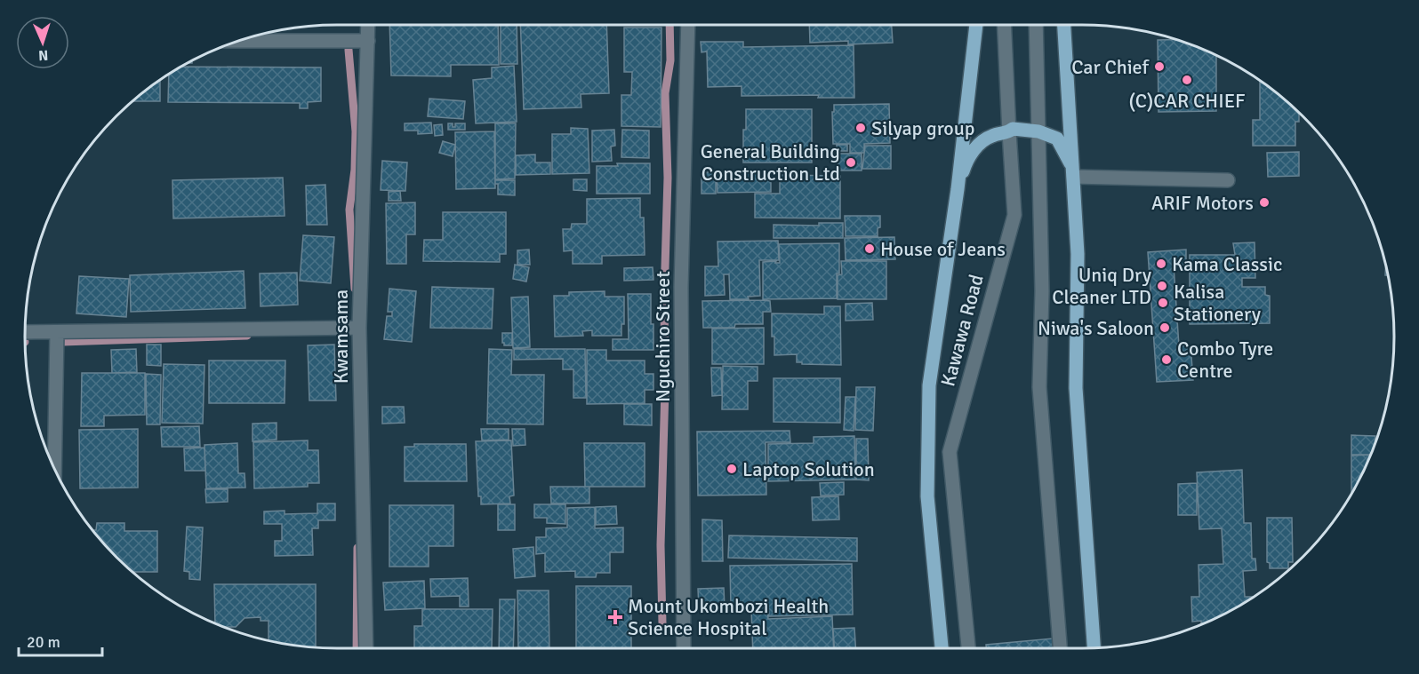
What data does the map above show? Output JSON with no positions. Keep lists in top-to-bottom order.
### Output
{
  "streets": {
    "main road": ["Kawawa Road"],
    "street": ["Kwamsama", "Nguchiro Street"]
  },
  "places": {
    "other": [
      "Car Chief",
      "(C)CAR CHIEF",
      "Silyap group",
      "General Building Construction Ltd",
      "ARIF Motors",
      "House of Jeans",
      "Kama Classic",
      "Uniq Dry Cleaner LTD",
      "Kalisa Stationery",
      "Niwa's Saloon",
      "Combo Tyre Centre",
      "Laptop Solution"
    ],
    "health": ["Mount Ukombozi Health Science Hospital"]
  },
  "scale_bar": "20 m",
  "north": "bottom"
}
